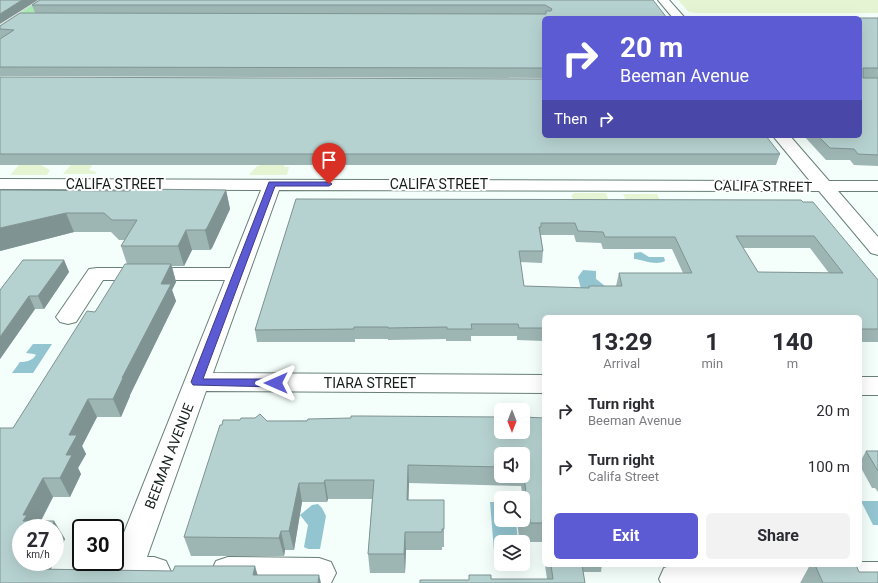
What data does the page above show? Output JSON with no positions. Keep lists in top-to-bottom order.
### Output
{
  "streets": {
    "street": ["CALIFA STREET", "TIARA STREET", "BEEMAN AVENUE"]
  },
  "crossings": [
    ["CALIFA STREET", "BEEMAN AVENUE"],
    ["TIARA STREET", "BEEMAN AVENUE"]
  ],
  "north": "bottom",
  "page": {
    "turn": ["20 m", "Beeman Avenue"],
    "then": "Then",
    "eta": [
      "13:29",
      "Arrival",
      "1",
      "min",
      "140",
      "m"
    ],
    "list": [
      {
        "name": "Turn right",
        "note": "Beeman Avenue",
        "value": "20 m"
      },
      {
        "name": "Turn right",
        "note": "Califa Street",
        "value": "100 m"
      }
    ],
    "buttons": ["Exit", "Share"],
    "speed": "27 km/h",
    "limit": "30"
  }
}
